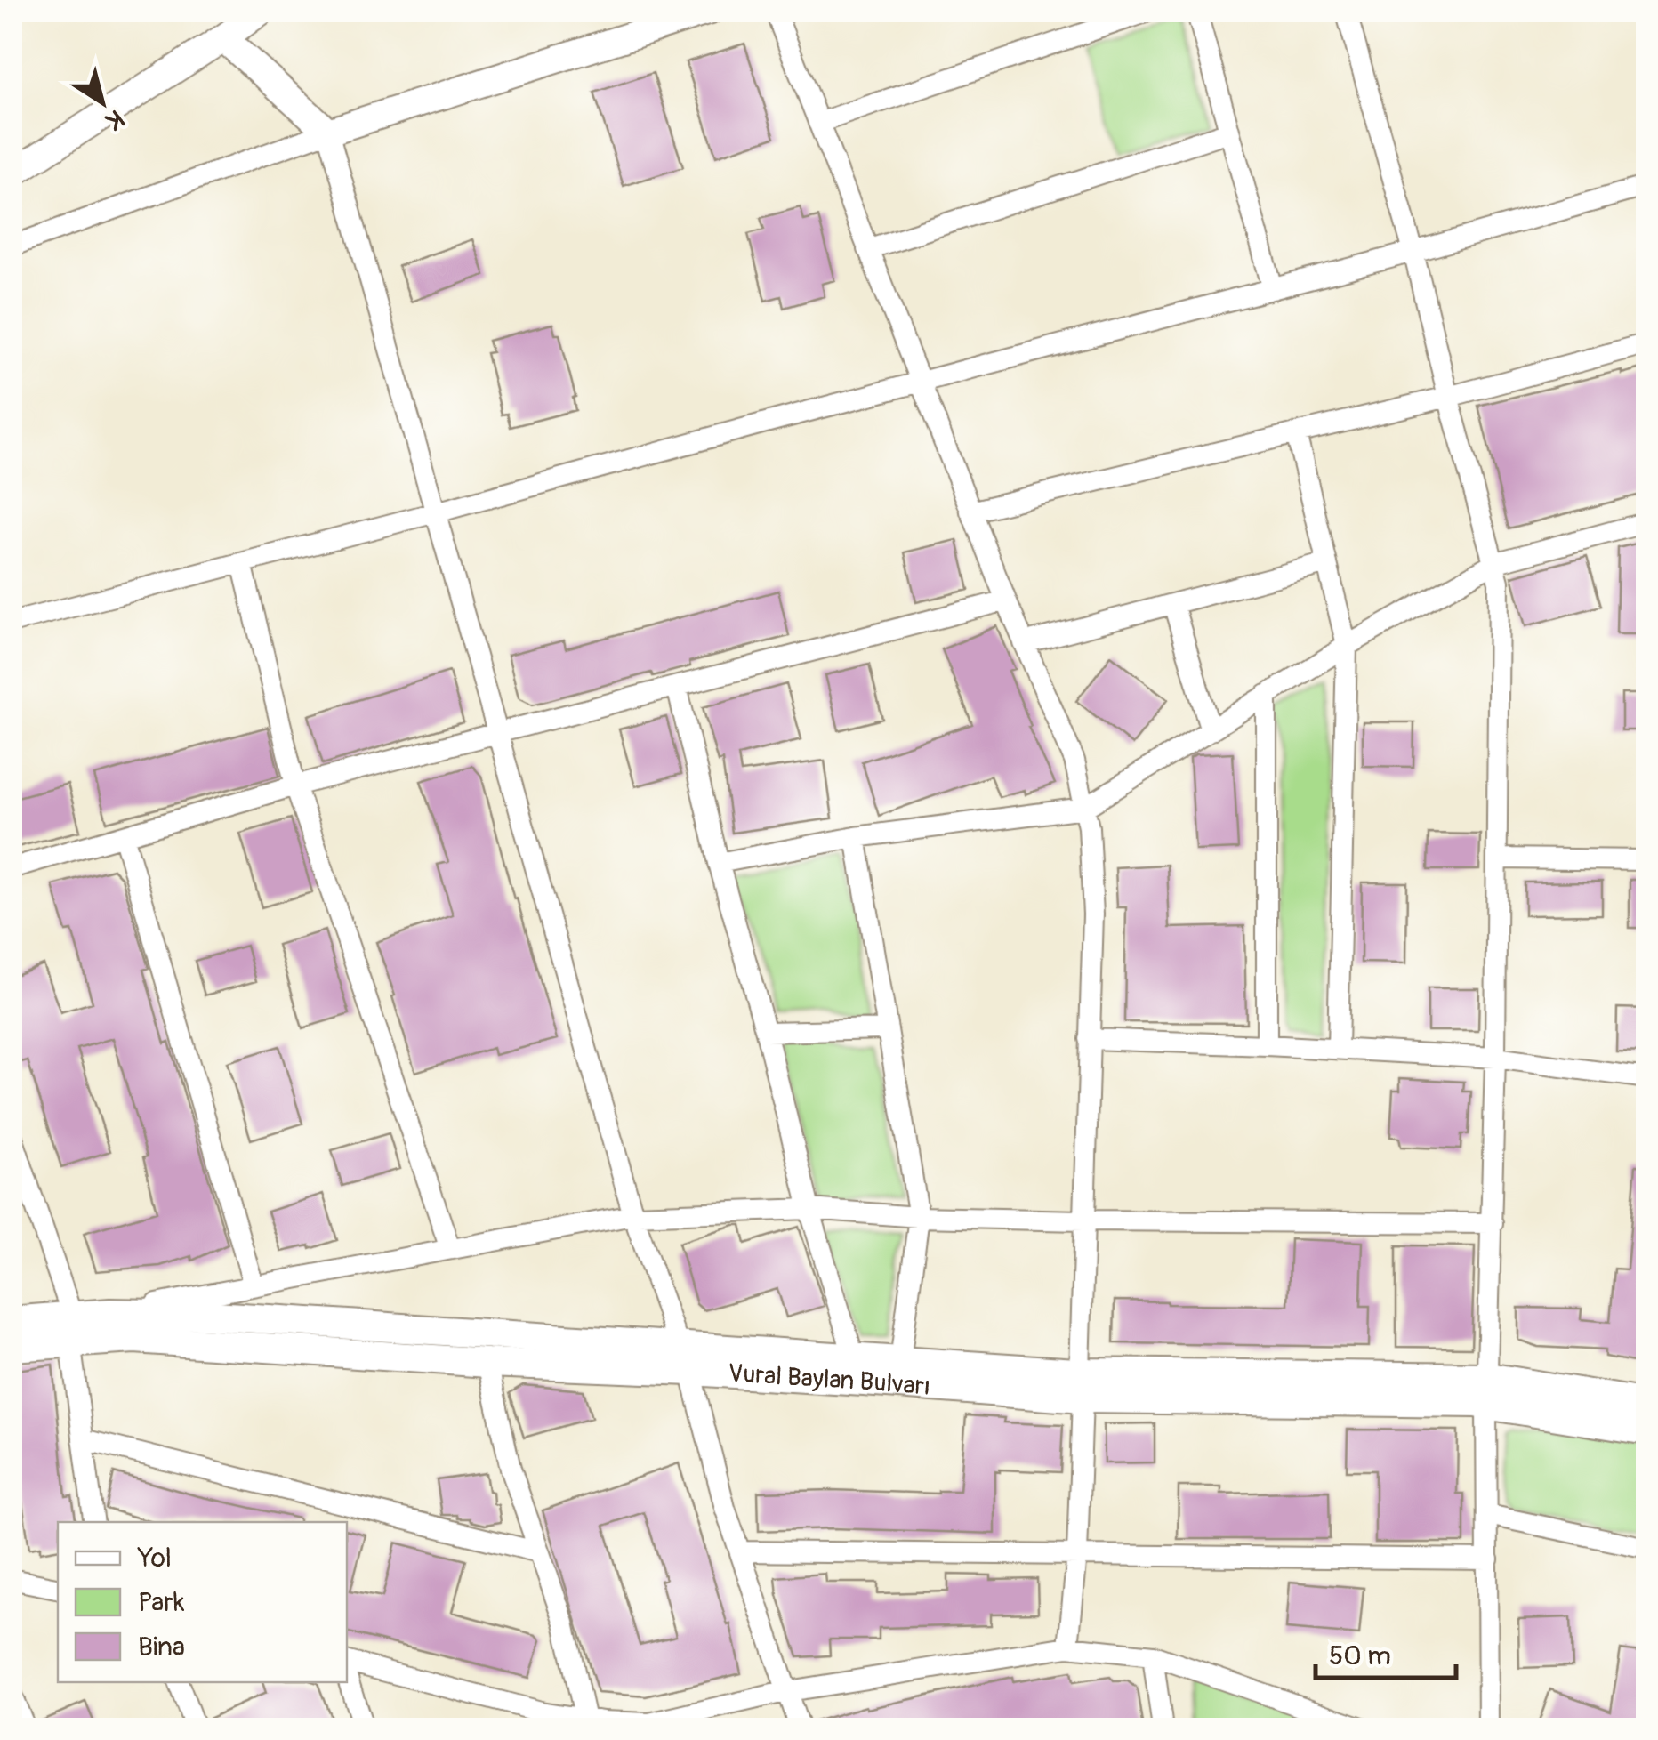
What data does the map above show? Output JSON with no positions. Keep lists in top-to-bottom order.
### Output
{
  "streets": {
    "main road": ["Vural Baylan Bulvarı"]
  },
  "legend": ["Yol", "Park", "Bina"],
  "scale_bar": "50 m",
  "north": "bottom right"
}
